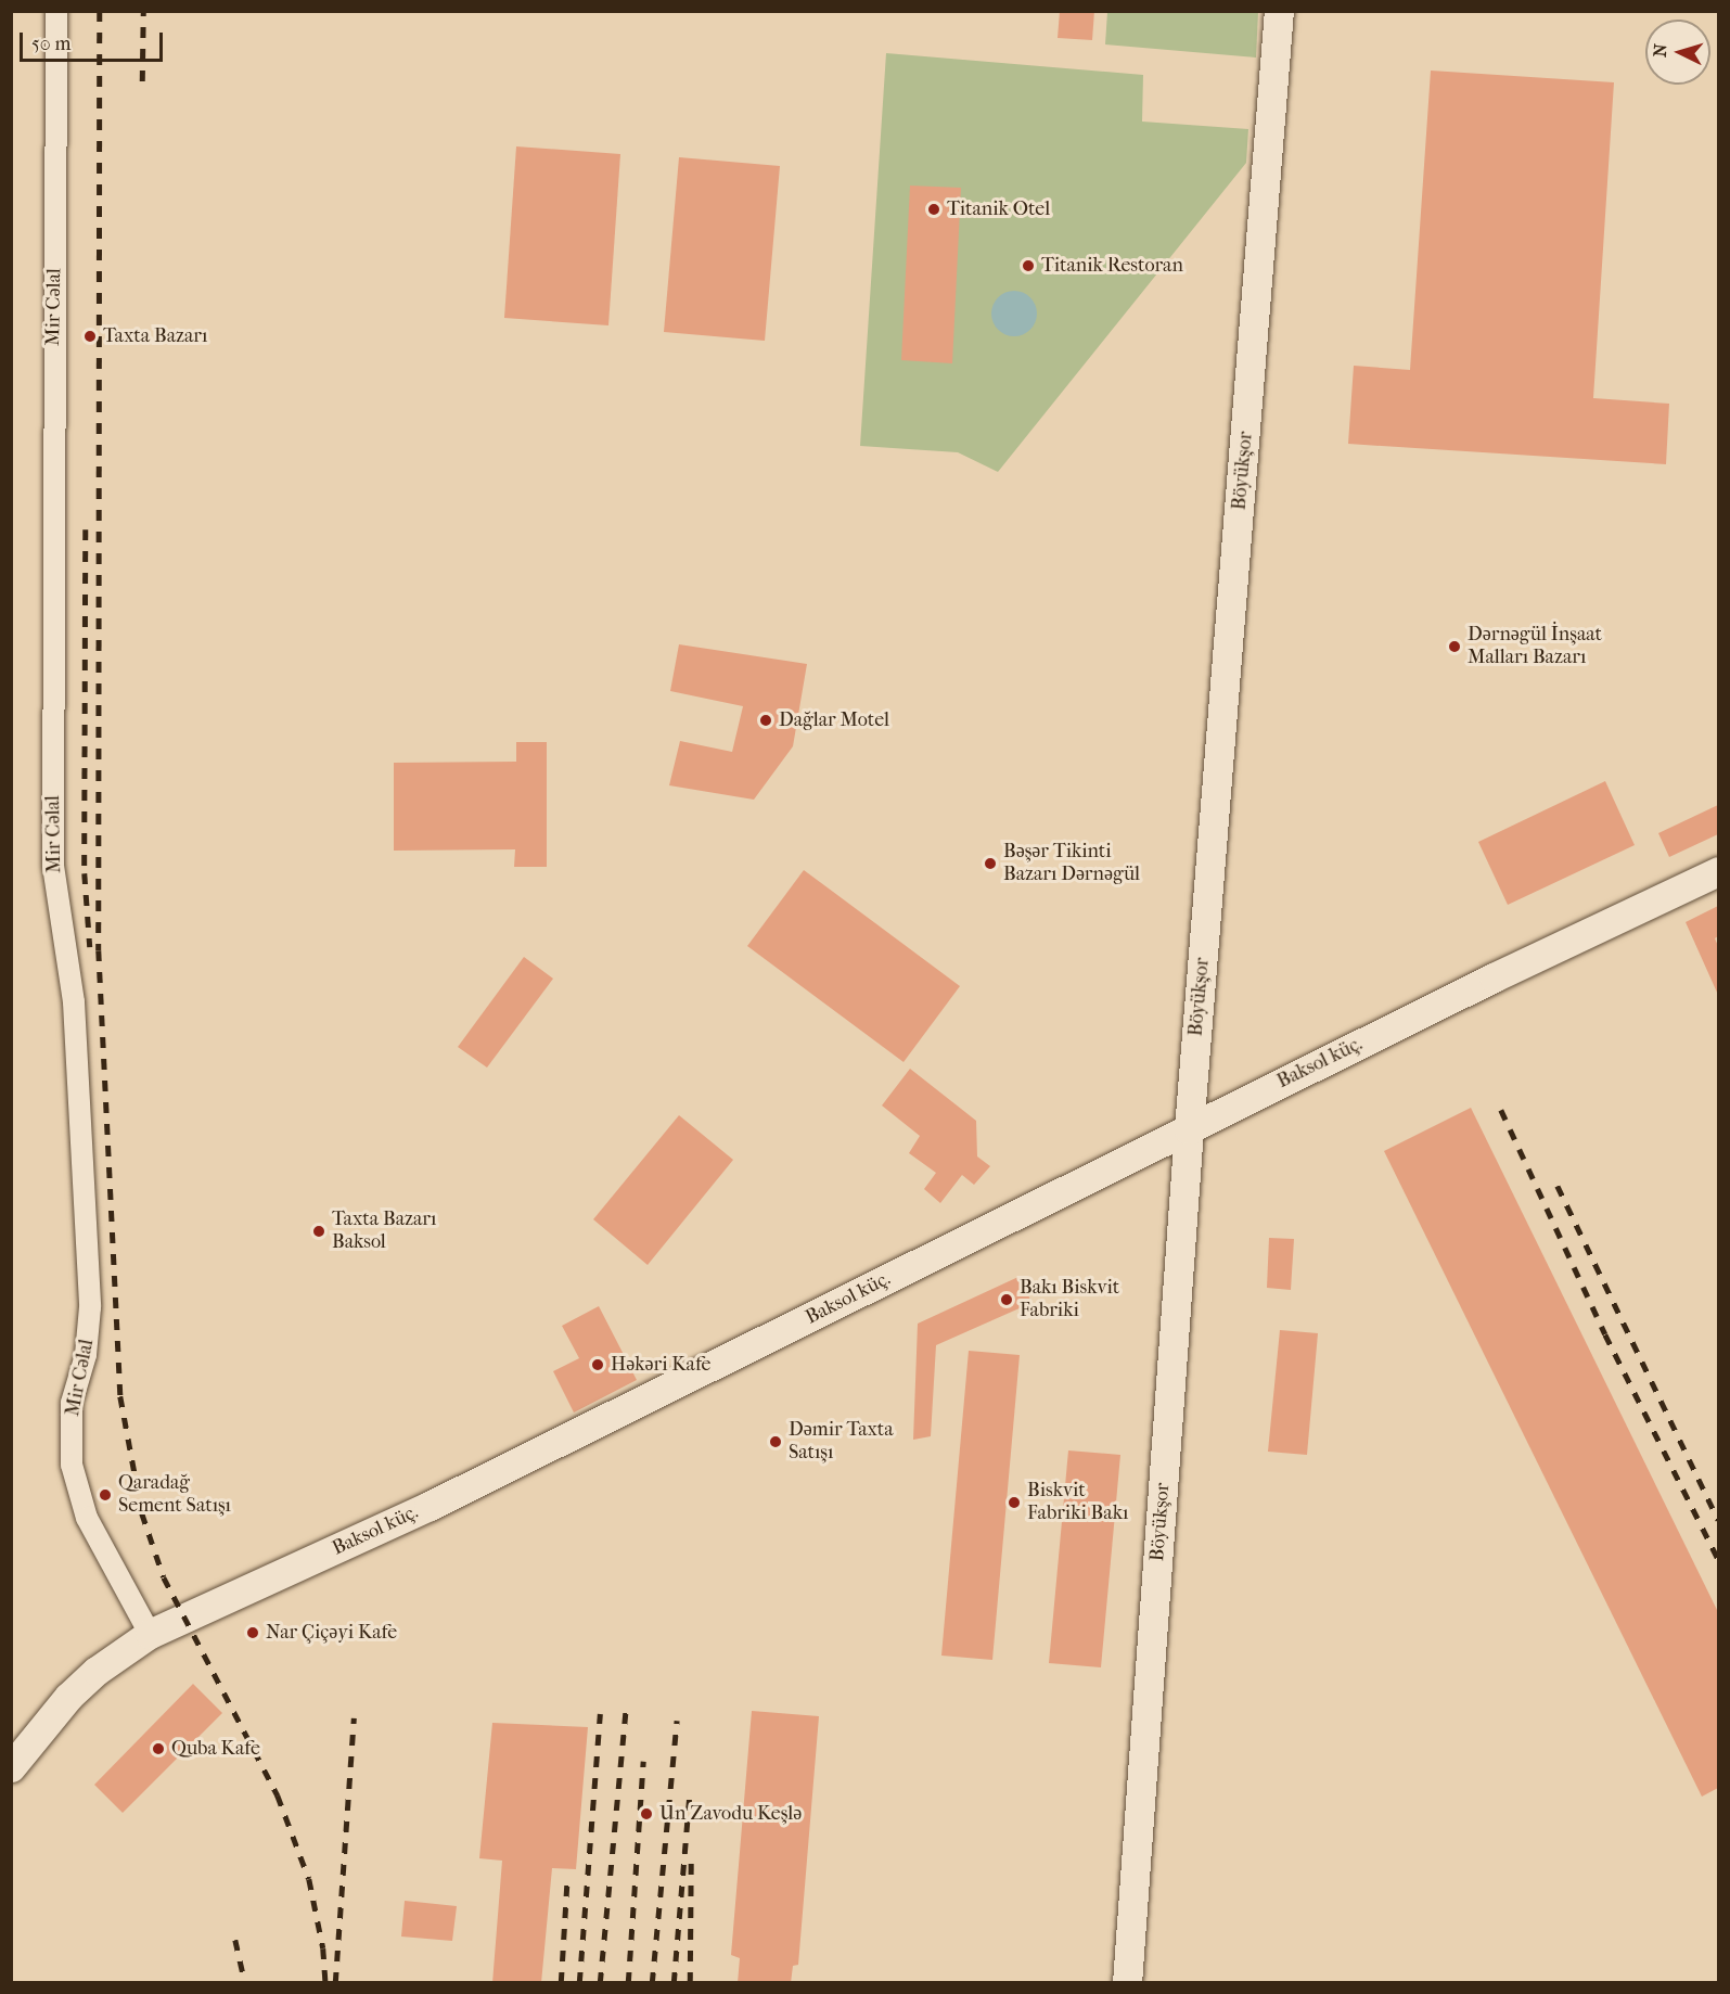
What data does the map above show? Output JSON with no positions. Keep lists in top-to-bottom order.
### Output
{
  "streets": {
    "street": ["Mir Cəlal", "Böyükşor", "Baksol küç."]
  },
  "crossings": [
    ["Mir Cəlal", "Baksol küç."],
    ["Böyükşor", "Baksol küç."]
  ],
  "places": [
    "Titanik Otel",
    "Titanik Restoran",
    "Taxta Bazarı",
    "Dərnəgül İnşaat Malları Bazarı",
    "Dağlar Motel",
    "Bəşər Tikinti Bazarı Dərnəgül",
    "Taxta Bazarı Baksol",
    "Bakı Biskvit Fabriki",
    "Həkəri Kafe",
    "Dəmir Taxta Satışı",
    "Qaradağ Sement Satışı",
    "Biskvit Fabriki Bakı",
    "Nar Çiçəyi Kafe",
    "Quba Kafe",
    "Un Zavodu Keşlə"
  ],
  "scale_bar": "50 m",
  "north": "left"
}
